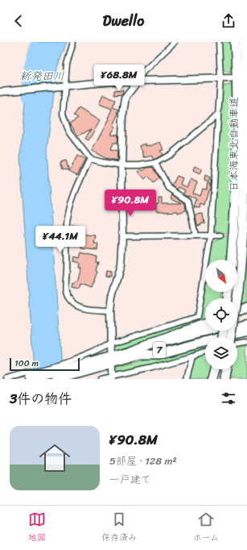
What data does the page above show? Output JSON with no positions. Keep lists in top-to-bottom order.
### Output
{
  "streets": {
    "highway": ["日本海東北自動車道", "7"]
  },
  "water": ["新発田川"],
  "scale_bar": "100 m",
  "north": "bottom right",
  "page": {
    "header": "Dwello",
    "price": ["¥68.8M", "¥90.8M", "¥44.1M"],
    "scale": "100 m",
    "heading": "3件の物件",
    "list": [
      {
        "name": "¥90.8M",
        "note": "5部屋 · 128 m² · 一戸建て"
      }
    ],
    "tabs": ["地図", "保存済み", "ホーム"]
  }
}
